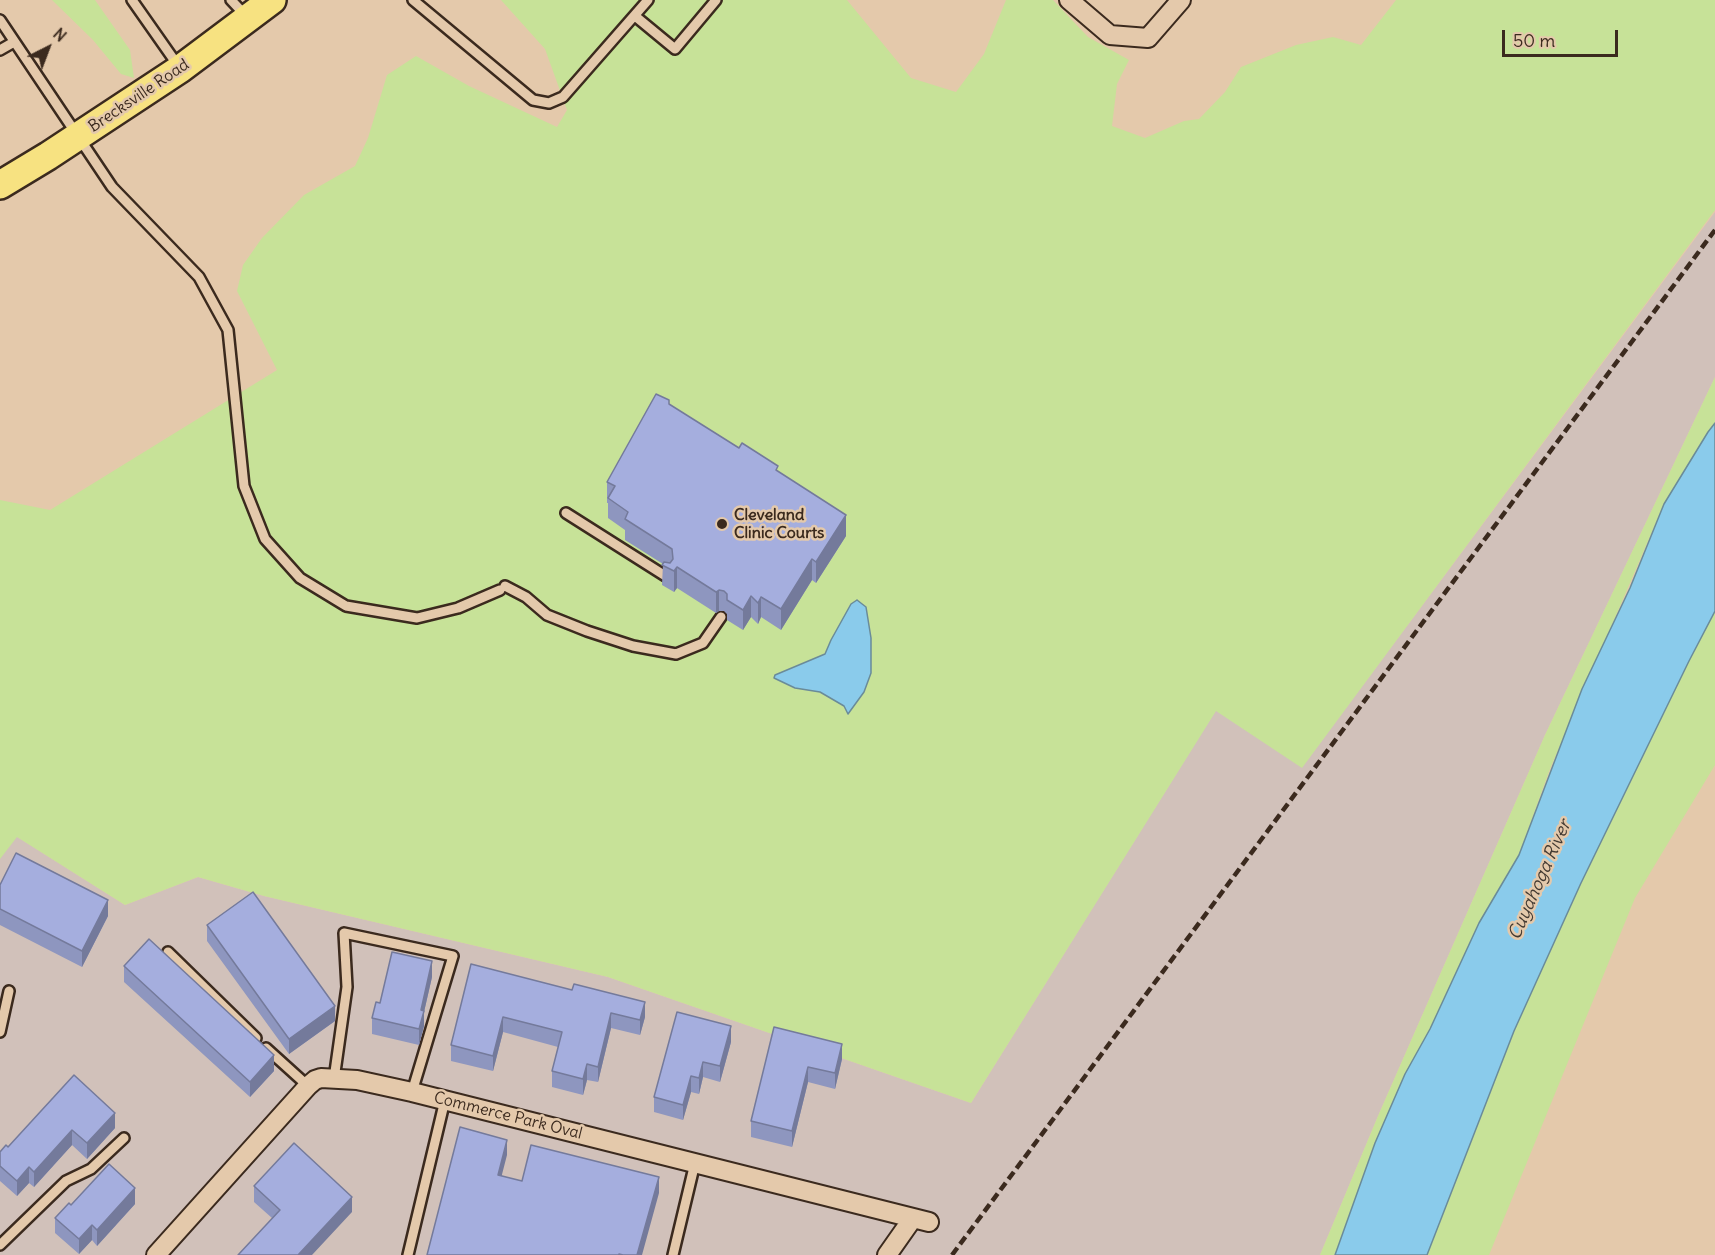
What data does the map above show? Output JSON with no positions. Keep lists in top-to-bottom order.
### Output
{
  "streets": {
    "main road": ["Brecksville Road"],
    "street": ["Commerce Park Oval"]
  },
  "water": ["Cuyahoga River"],
  "places": ["Cleveland Clinic Courts"],
  "scale_bar": "50 m",
  "north": "top right"
}
